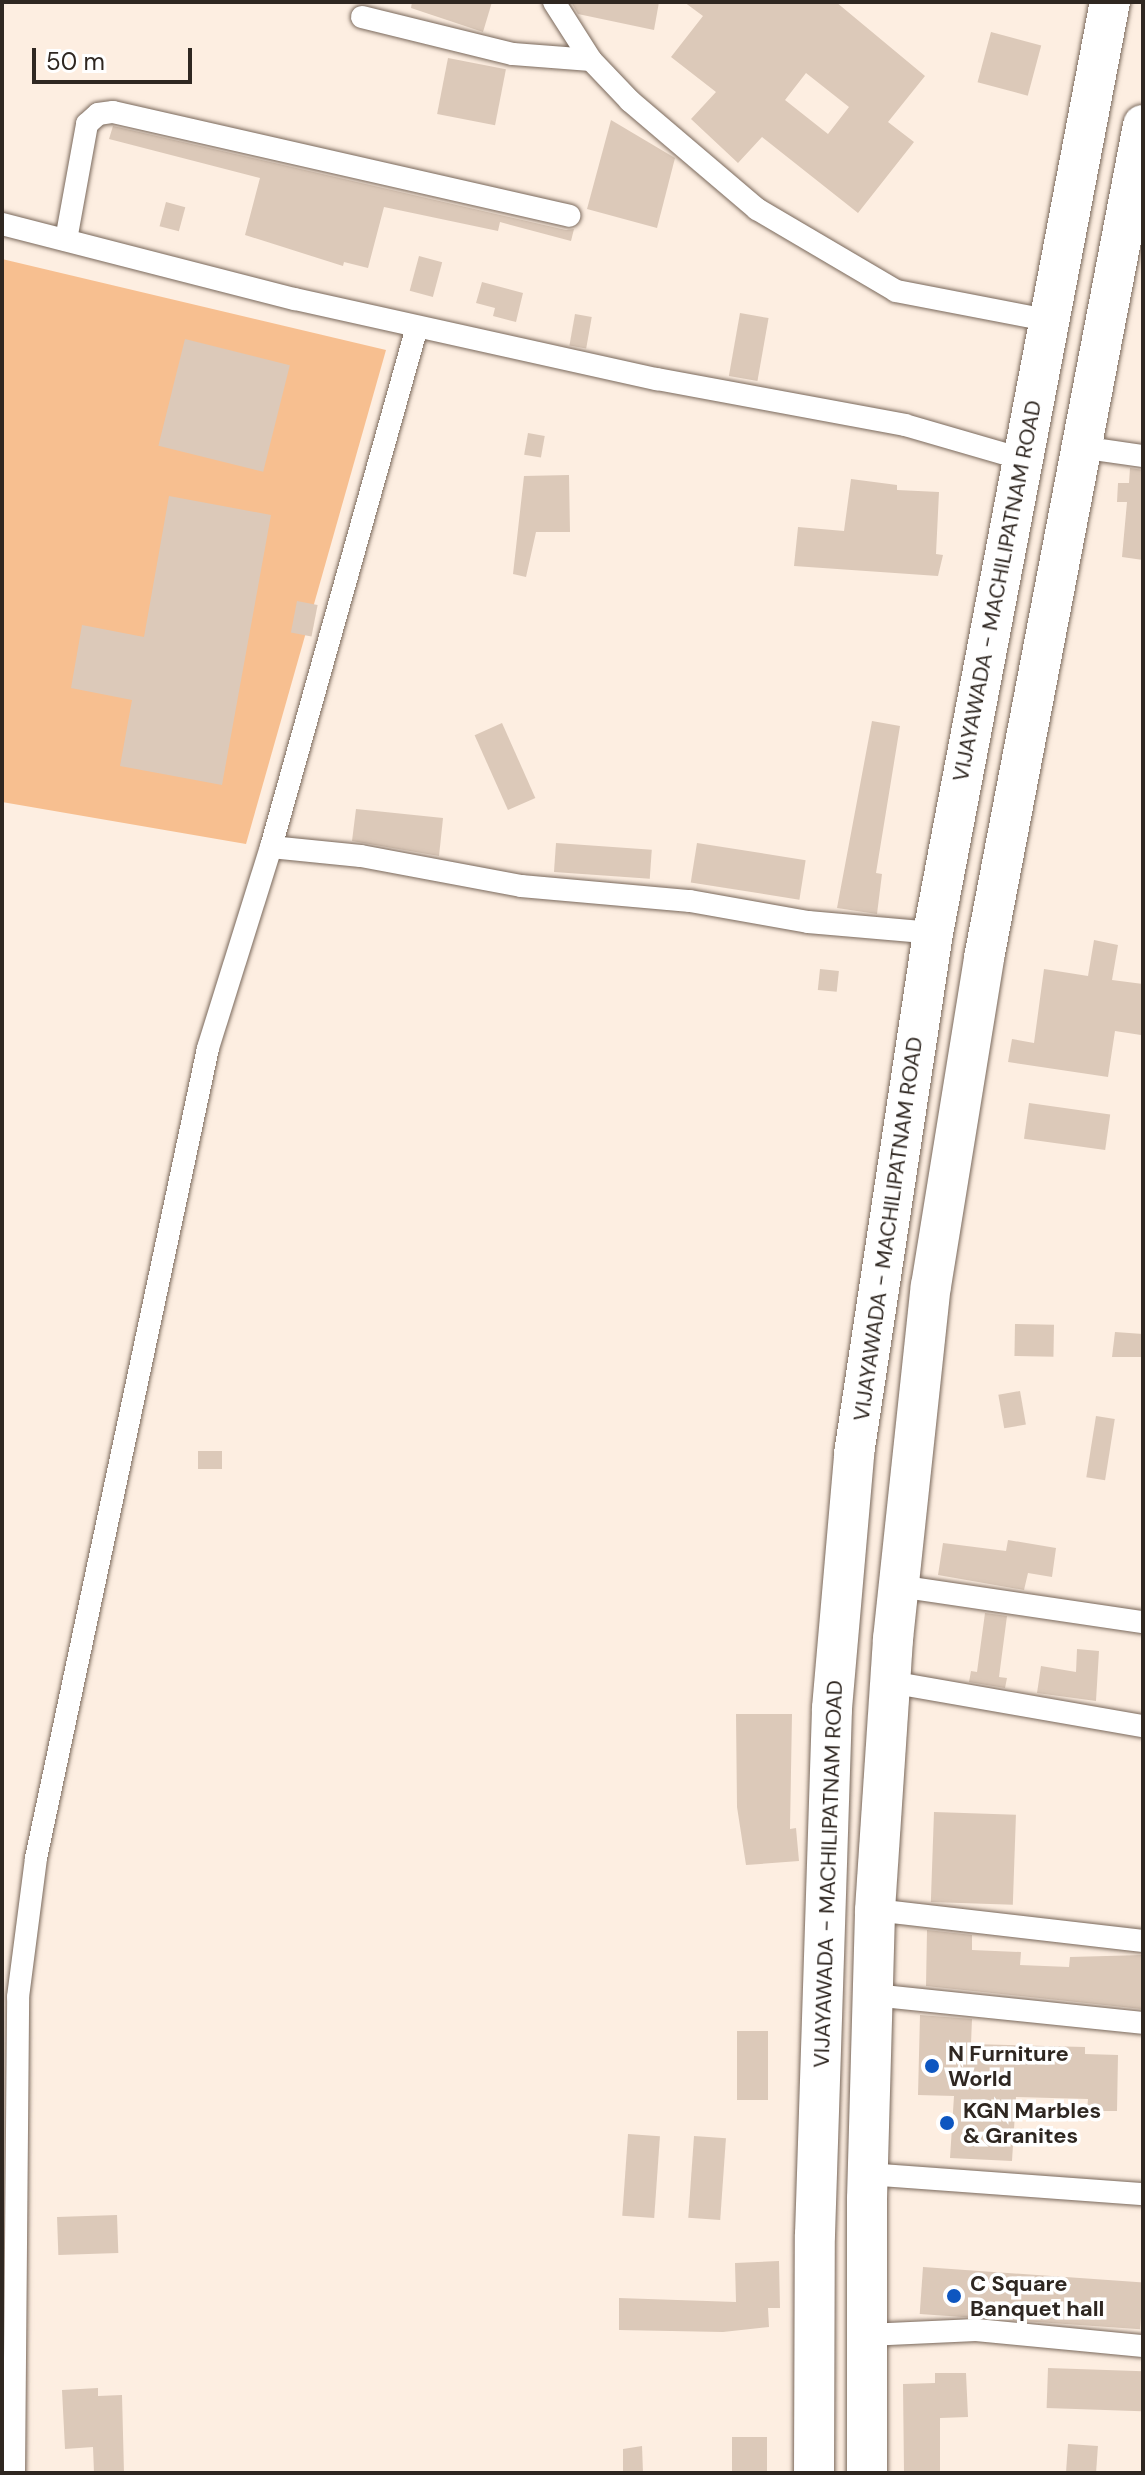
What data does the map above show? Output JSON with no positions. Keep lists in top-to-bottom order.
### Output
{
  "streets": {
    "highway": ["VIJAYAWADA - MACHILIPATNAM ROAD"]
  },
  "places": ["N Furniture World", "KGN Marbles & Granites", "C Square Banquet hall"],
  "scale_bar": "50 m"
}
